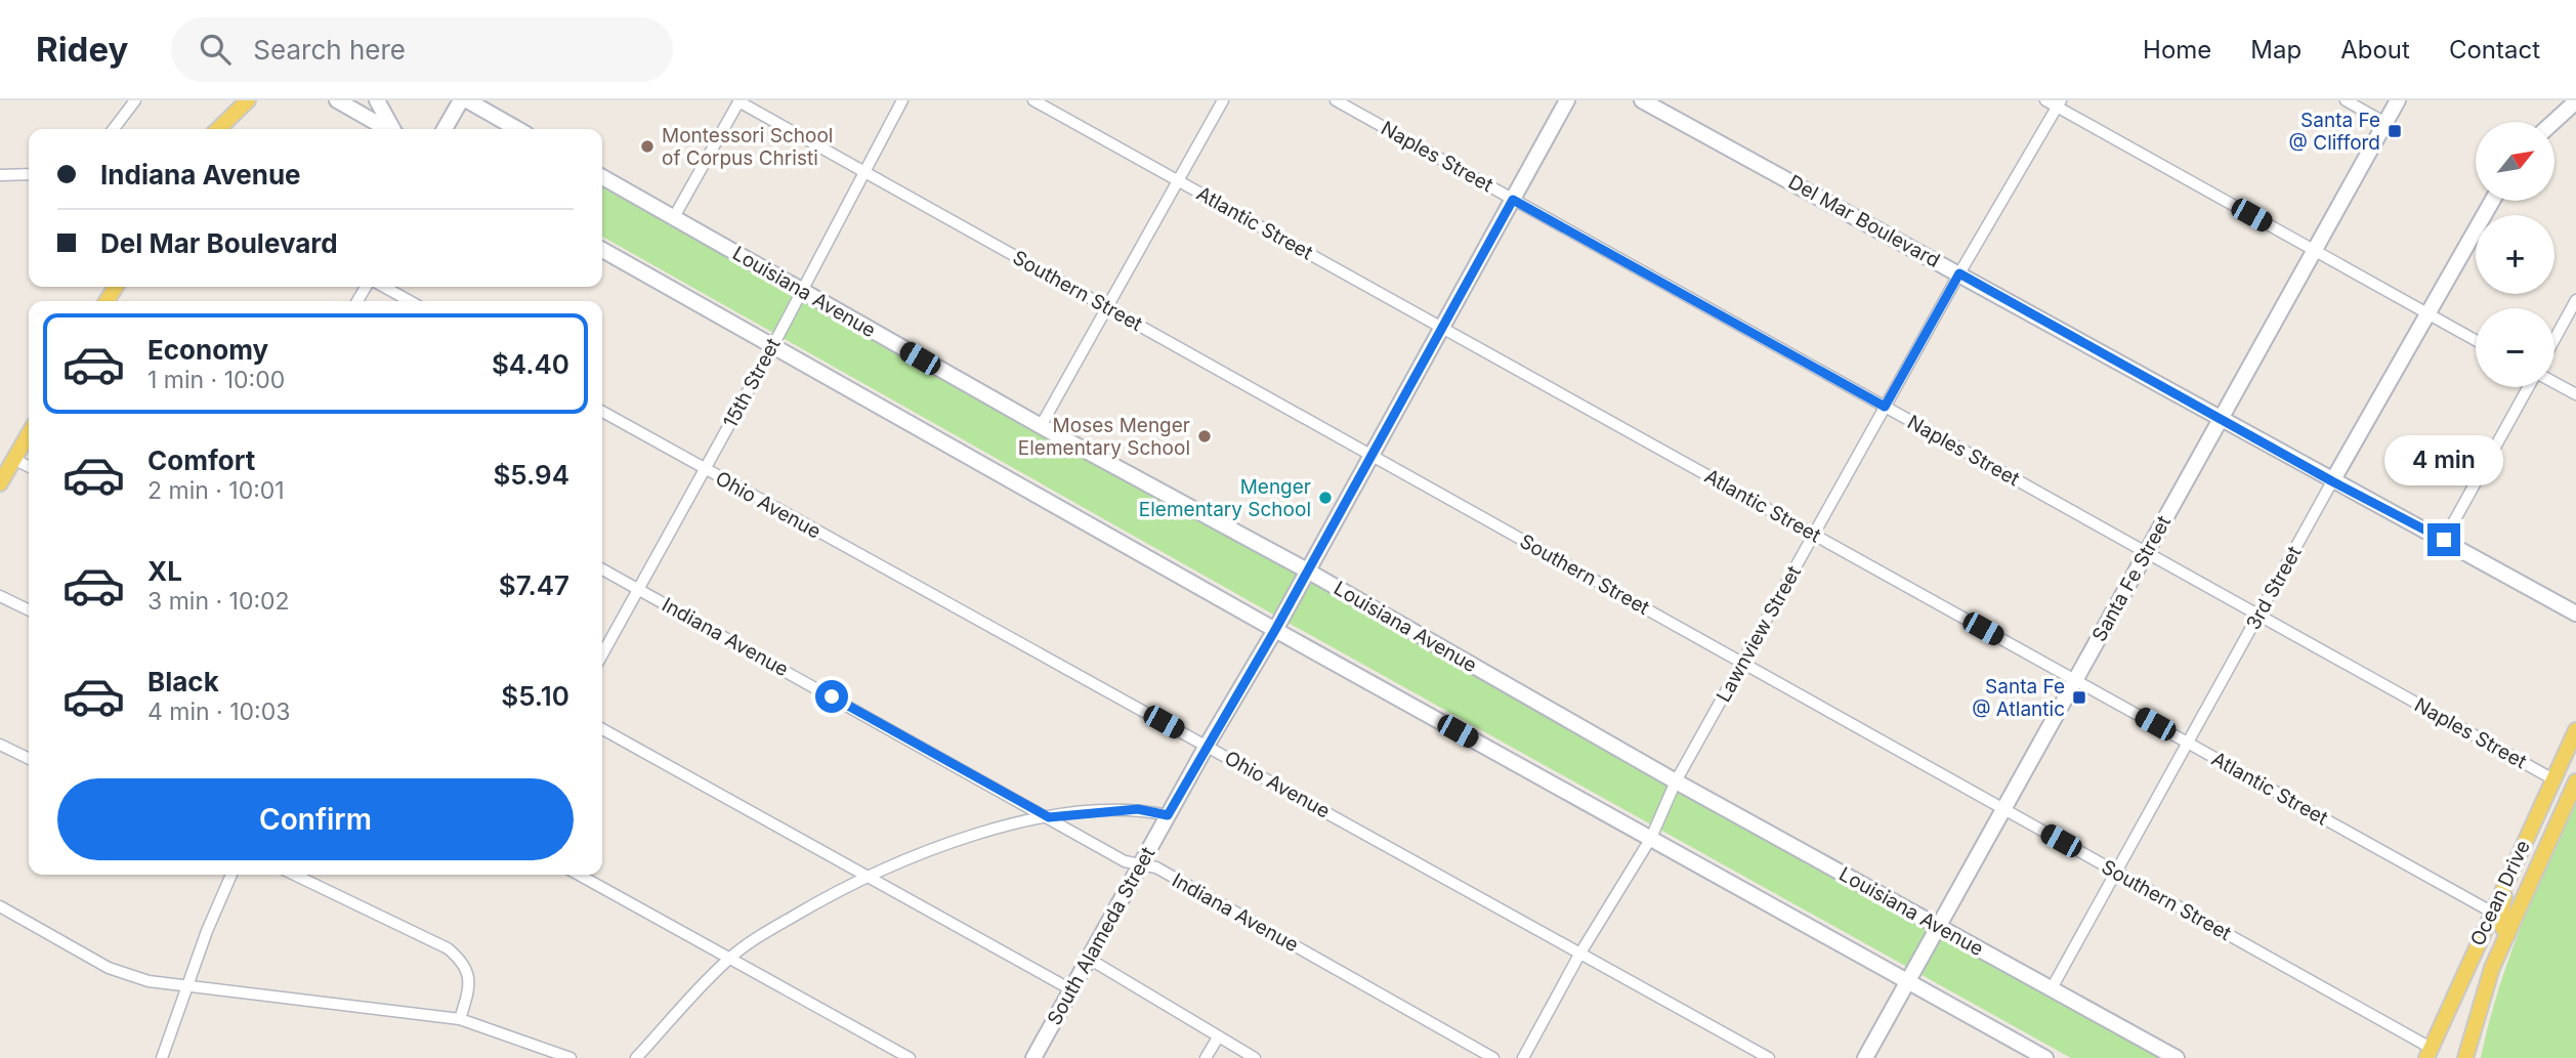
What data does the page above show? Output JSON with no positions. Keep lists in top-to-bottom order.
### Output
{
  "streets": {
    "main road": [
      "Del Mar Boulevard",
      "Louisiana Avenue",
      "Santa Fe Street",
      "3rd Street",
      "Ocean Drive",
      "South Alameda Street"
    ],
    "street": [
      "Naples Street",
      "Atlantic Street",
      "Southern Street",
      "15th Street",
      "Ohio Avenue",
      "Lawnview Street",
      "Indiana Avenue"
    ]
  },
  "crossings": [
    ["Naples Street", "Santa Fe Street"],
    ["Naples Street", "3rd Street"],
    ["Naples Street", "Lawnview Street"],
    ["Naples Street", "Ocean Drive"],
    ["Naples Street", "South Alameda Street"],
    ["Del Mar Boulevard", "Santa Fe Street"],
    ["Del Mar Boulevard", "3rd Street"],
    ["Del Mar Boulevard", "Lawnview Street"],
    ["Atlantic Street", "Santa Fe Street"],
    ["Atlantic Street", "3rd Street"],
    ["Atlantic Street", "Lawnview Street"],
    ["Atlantic Street", "Ocean Drive"],
    ["Atlantic Street", "South Alameda Street"],
    ["Southern Street", "15th Street"],
    ["Southern Street", "Santa Fe Street"],
    ["Southern Street", "3rd Street"],
    ["Southern Street", "Lawnview Street"],
    ["Southern Street", "Ocean Drive"],
    ["Southern Street", "South Alameda Street"],
    ["Louisiana Avenue", "15th Street"],
    ["Louisiana Avenue", "Santa Fe Street"],
    ["Louisiana Avenue", "3rd Street"],
    ["Louisiana Avenue", "Lawnview Street"],
    ["Louisiana Avenue", "South Alameda Street"],
    ["15th Street", "Ohio Avenue"],
    ["15th Street", "Indiana Avenue"],
    ["Ohio Avenue", "Lawnview Street"],
    ["Ohio Avenue", "South Alameda Street"],
    ["Indiana Avenue", "South Alameda Street"]
  ],
  "places": {
    "transit": ["Santa Fe @ Clifford", "Santa Fe @ Atlantic"],
    "other": ["Montessori School of Corpus Christi", "Moses Menger Elementary School", "Menger Elementary School"]
  },
  "north": "top right",
  "page": {
    "header": "Ridey",
    "search": "Search here",
    "nav": [
      "Home",
      "Map",
      "About",
      "Contact"
    ],
    "map_buttons": ["+", "−"],
    "banner": ["Indiana Avenue", "Del Mar Boulevard"],
    "list": [
      {
        "name": "Economy",
        "note": "1 min · 10:00",
        "value": "$4.40"
      },
      {
        "name": "Comfort",
        "note": "2 min · 10:01",
        "value": "$5.94"
      },
      {
        "name": "XL",
        "note": "3 min · 10:02",
        "value": "$7.47"
      },
      {
        "name": "Black",
        "note": "4 min · 10:03",
        "value": "$5.10"
      }
    ],
    "bubble": "4 min",
    "buttons": "Confirm"
  }
}
